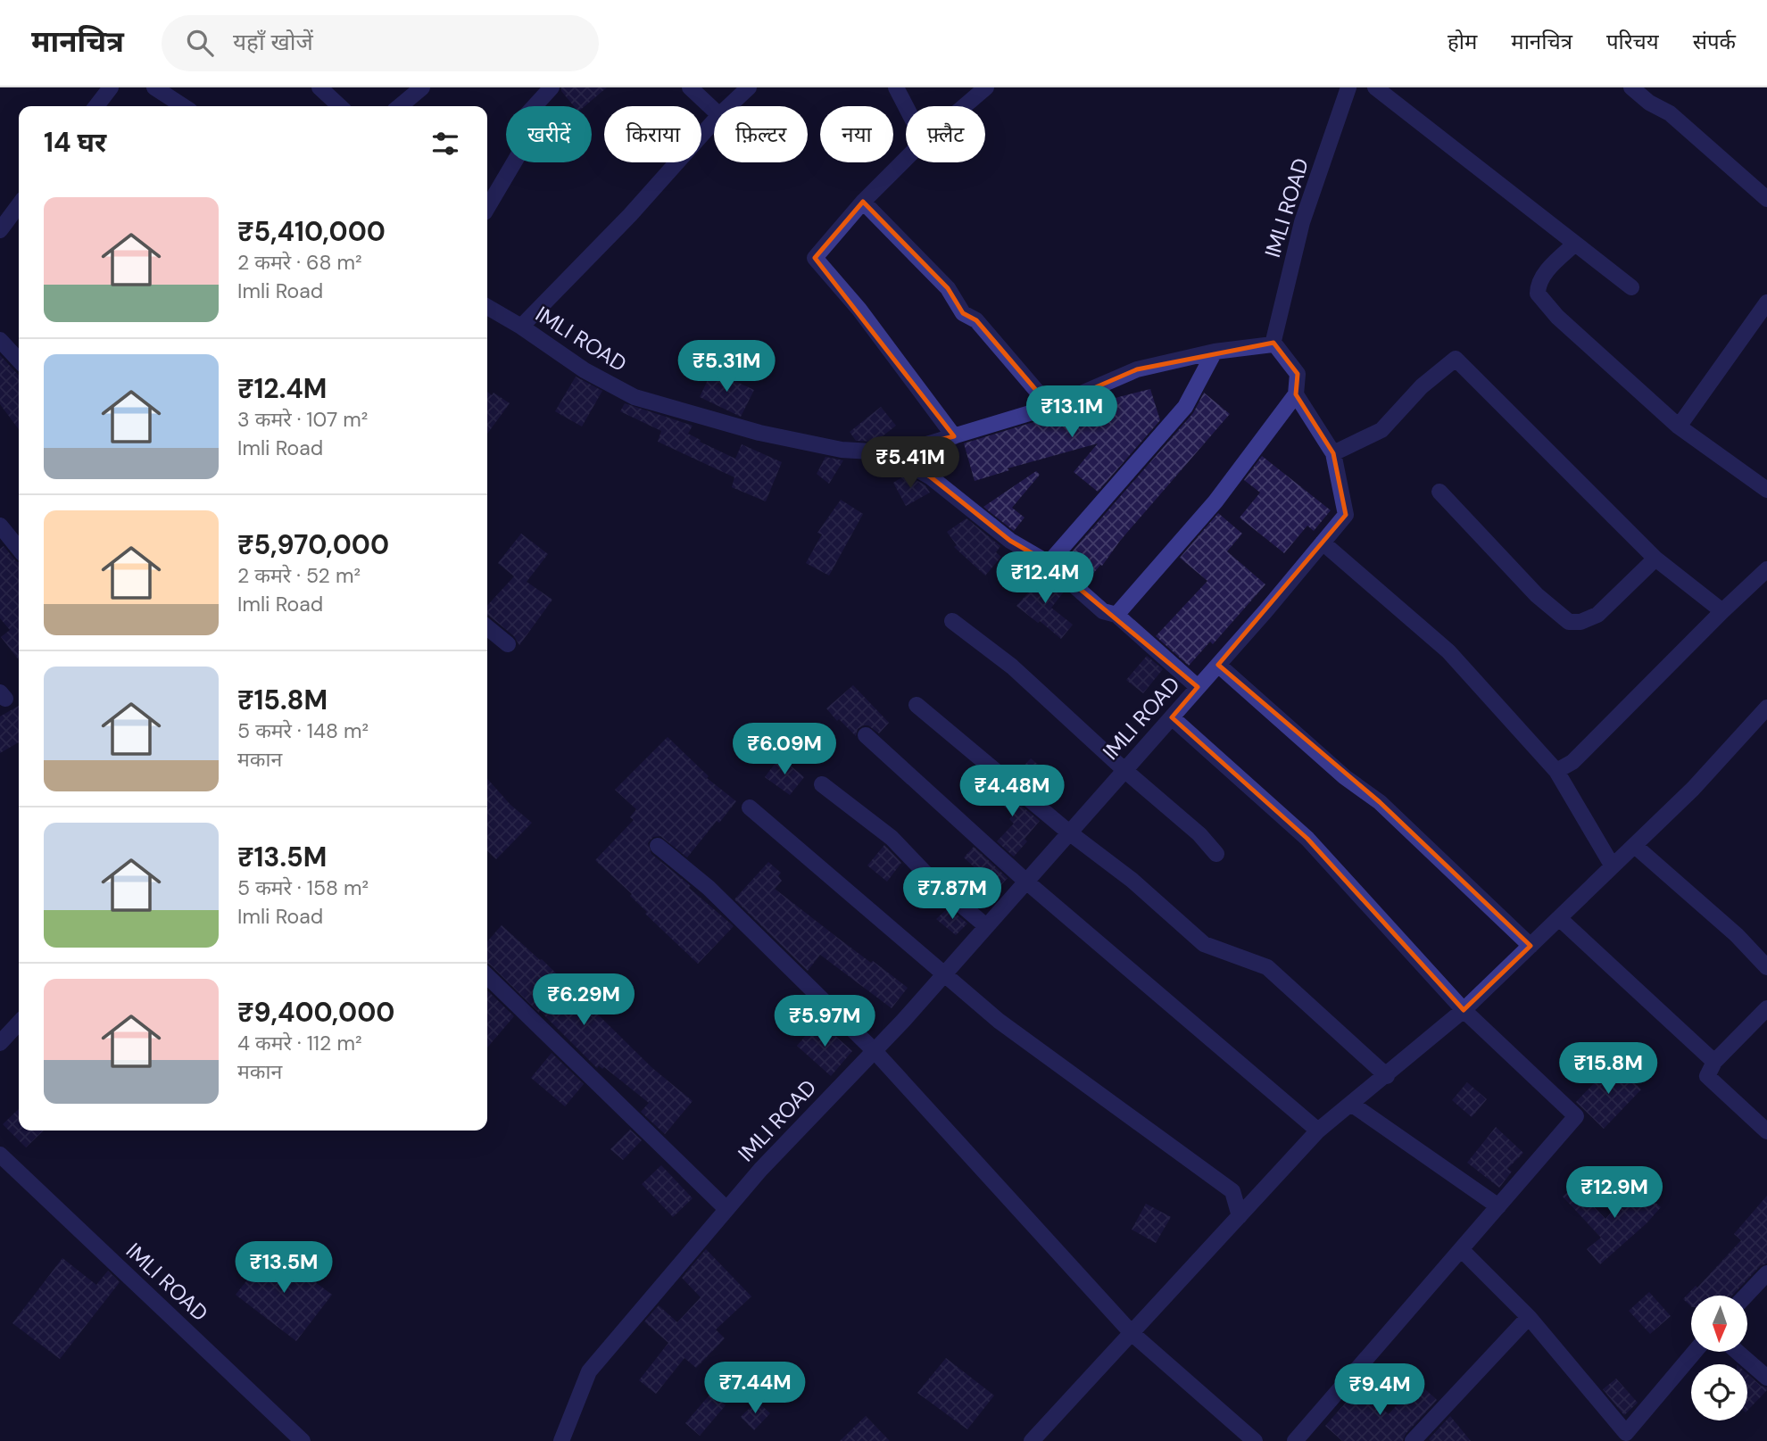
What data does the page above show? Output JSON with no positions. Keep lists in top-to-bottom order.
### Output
{
  "streets": {
    "street": ["IMLI ROAD"]
  },
  "north": "bottom",
  "page": {
    "header": "मानचित्र",
    "search": "यहाँ खोजें",
    "nav": [
      "होम",
      "मानचित्र",
      "परिचय",
      "संपर्क"
    ],
    "chip": [
      "खरीदें",
      "किराया",
      "फ़िल्टर",
      "नया",
      "फ़्लैट"
    ],
    "heading": "14 घर",
    "list": [
      {
        "name": "₹5,410,000",
        "note": "2 कमरे · 68 m² · Imli Road"
      },
      {
        "name": "₹12.4M",
        "note": "3 कमरे · 107 m² · Imli Road"
      },
      {
        "name": "₹5,970,000",
        "note": "2 कमरे · 52 m² · Imli Road"
      },
      {
        "name": "₹15.8M",
        "note": "5 कमरे · 148 m² · मकान"
      },
      {
        "name": "₹13.5M",
        "note": "5 कमरे · 158 m² · Imli Road"
      },
      {
        "name": "₹9,400,000",
        "note": "4 कमरे · 112 m² · मकान"
      }
    ],
    "price": [
      "₹5.31M",
      "₹13.1M",
      "₹5.41M",
      "₹12.4M",
      "₹6.09M",
      "₹4.48M",
      "₹7.87M",
      "₹6.29M",
      "₹5.97M",
      "₹15.8M",
      "₹12.9M",
      "₹13.5M",
      "₹7.44M",
      "₹9.4M"
    ]
  }
}
